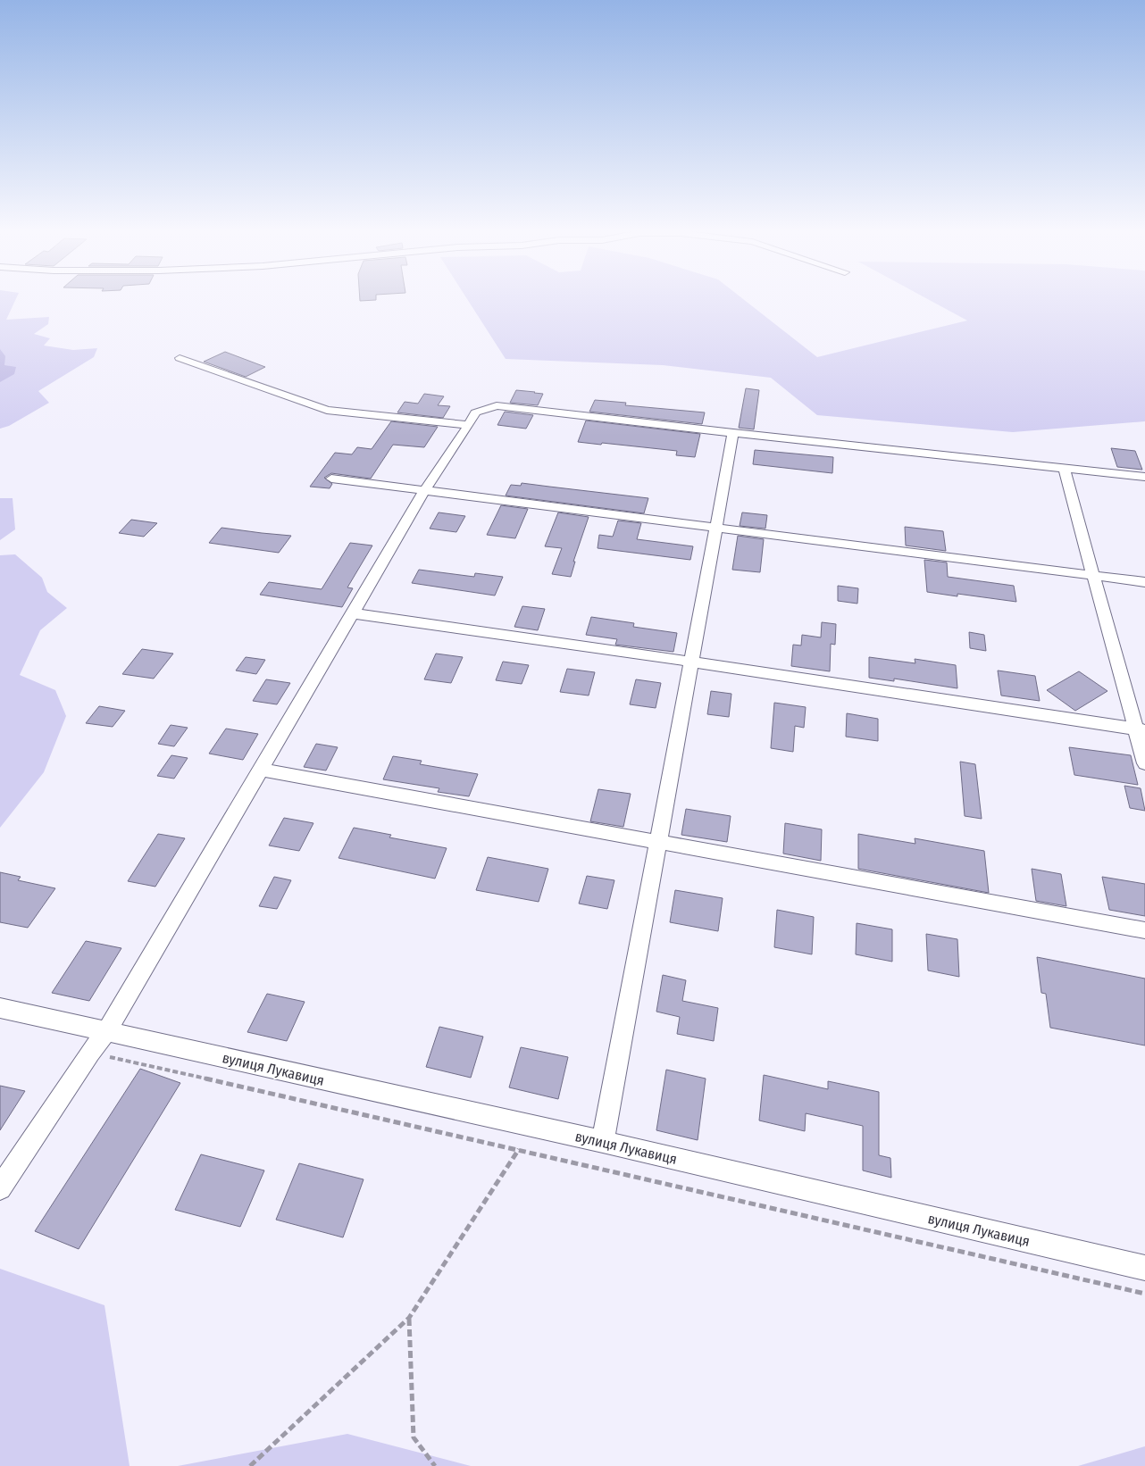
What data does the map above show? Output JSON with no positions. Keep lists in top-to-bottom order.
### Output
{
  "streets": {
    "street": ["вулиця Лукавиця"]
  }
}
